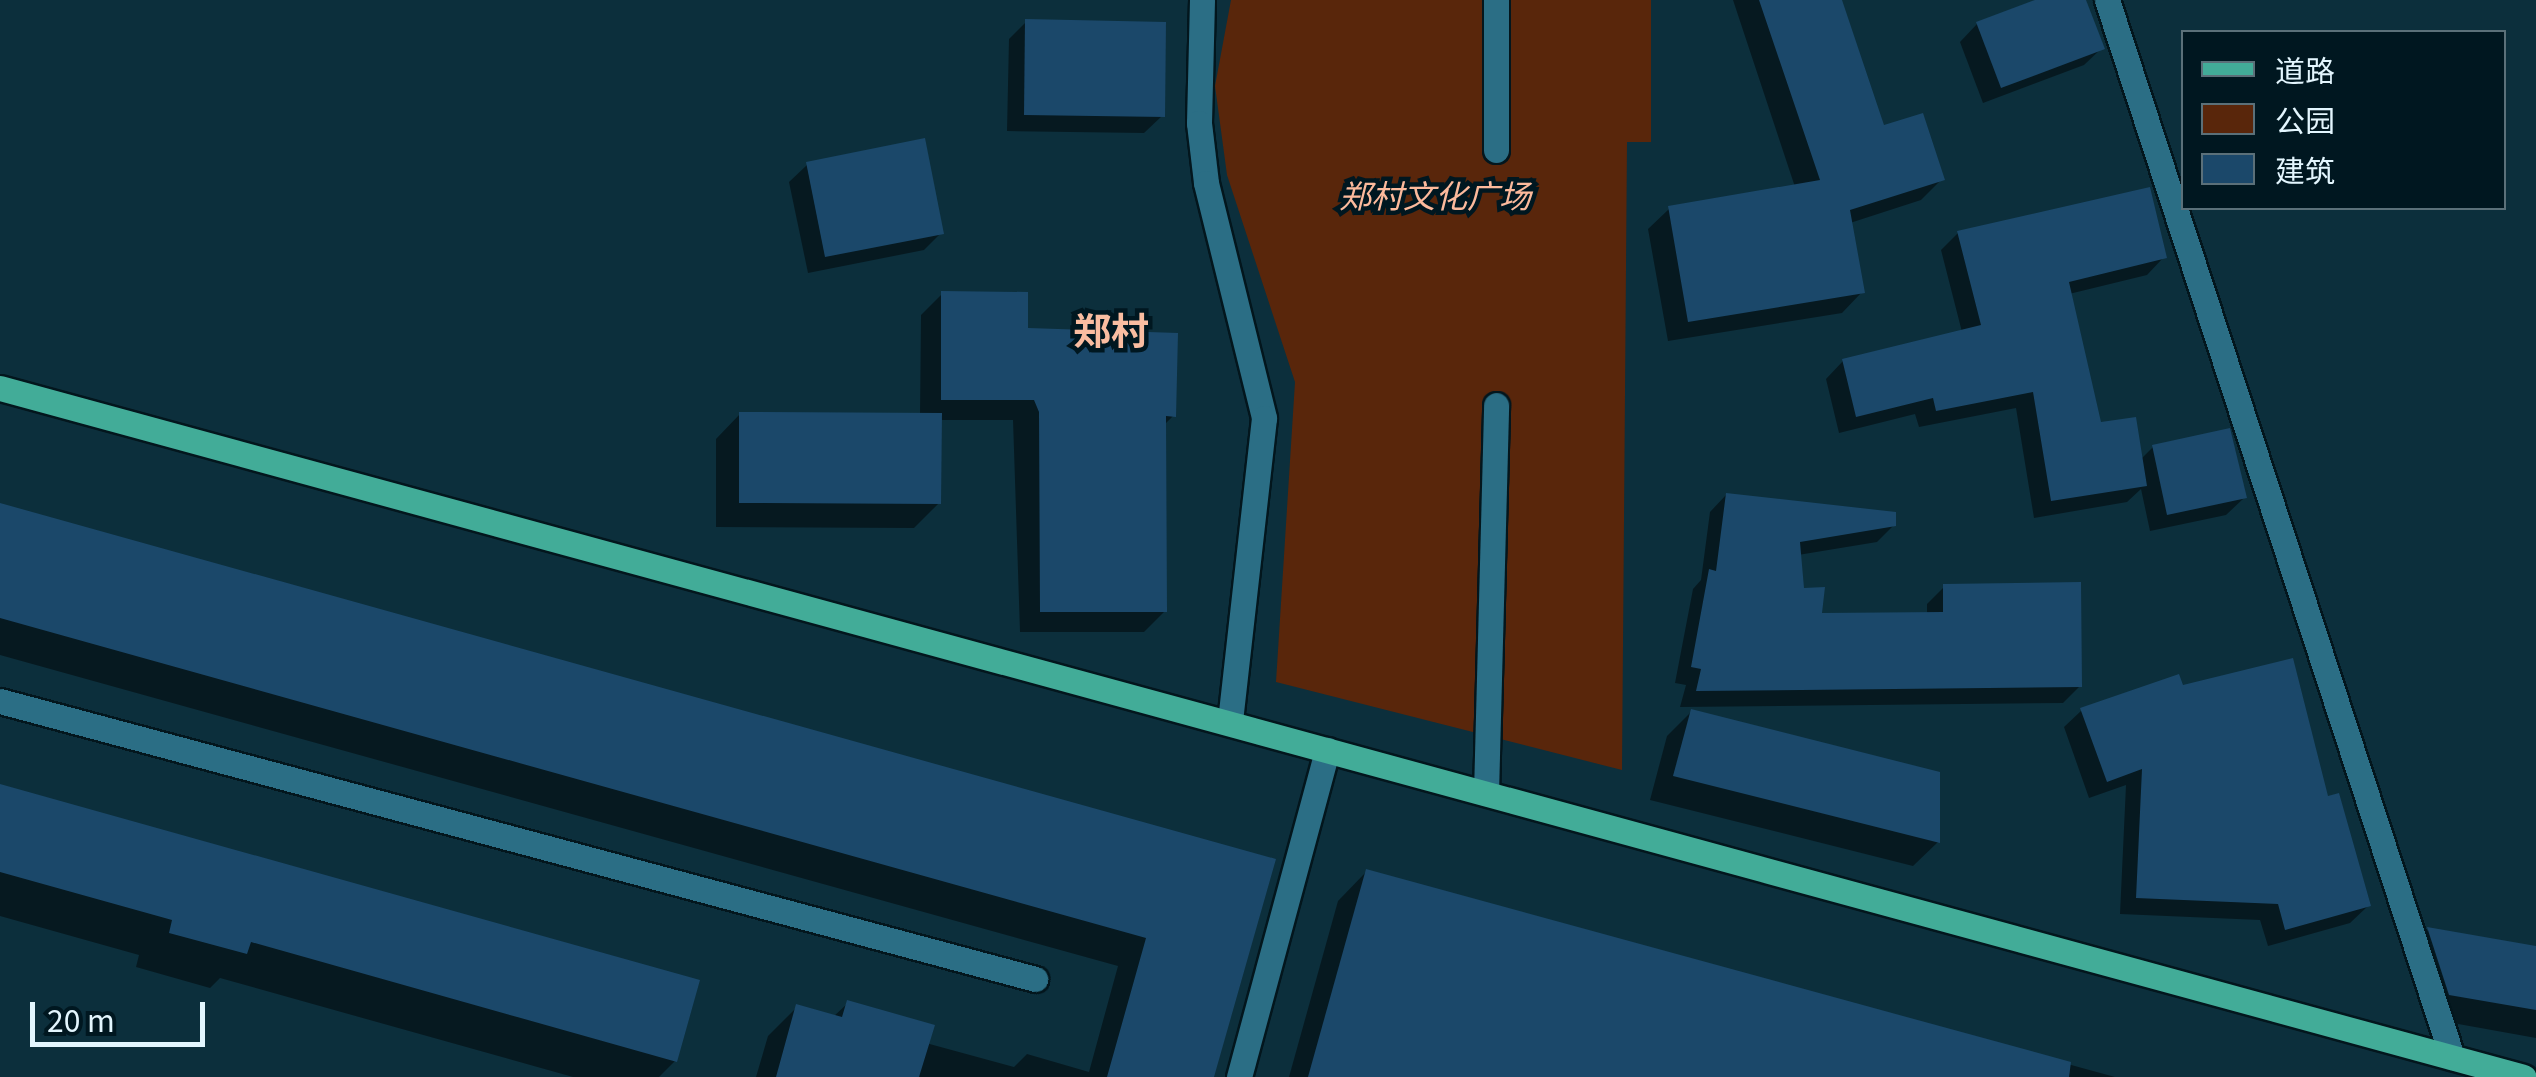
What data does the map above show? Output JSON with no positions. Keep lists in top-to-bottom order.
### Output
{
  "districts": ["郑村"],
  "parks": ["郑村文化广场"],
  "legend": ["道路", "公园", "建筑"],
  "scale_bar": "20 m"
}
